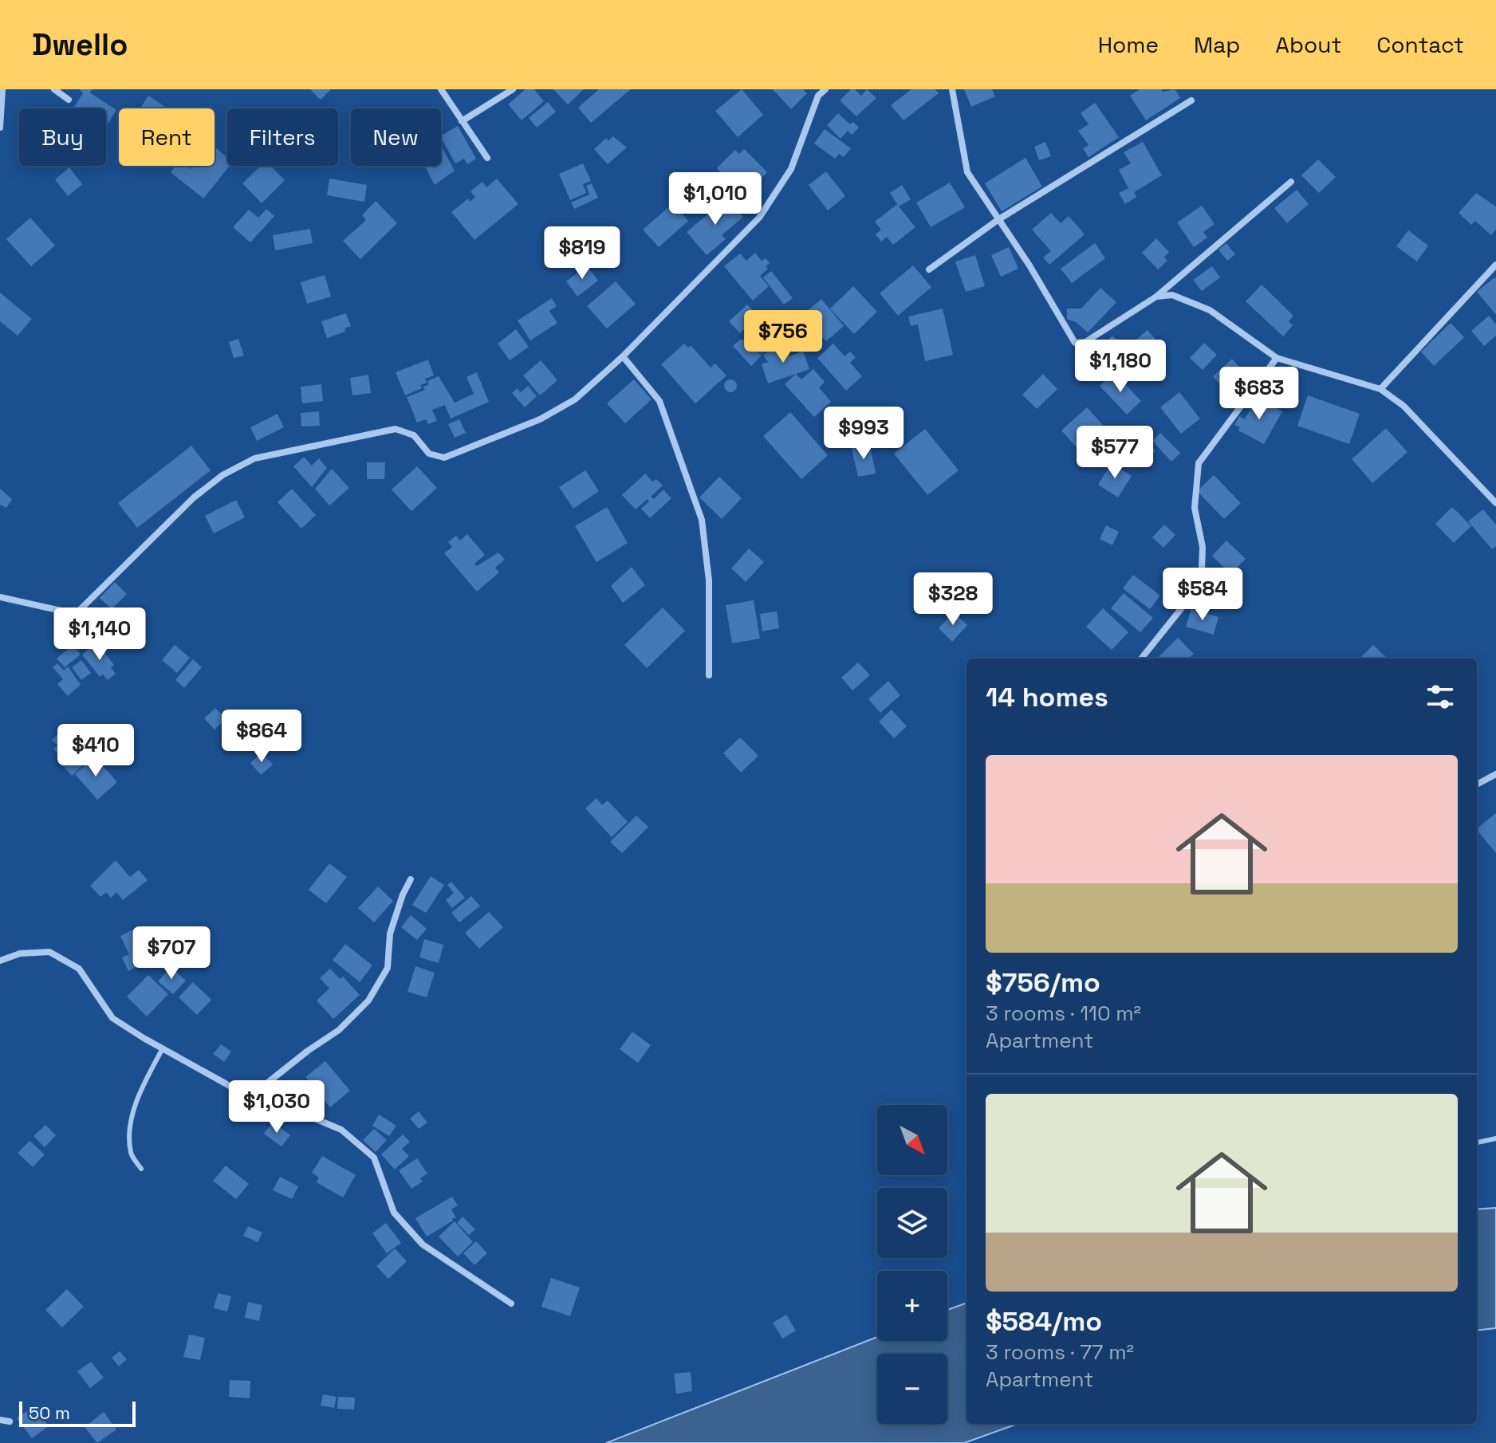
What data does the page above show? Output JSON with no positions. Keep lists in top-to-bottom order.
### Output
{
  "scale_bar": "50 m",
  "north": "bottom right",
  "page": {
    "header": "Dwello",
    "nav": [
      "Home",
      "Map",
      "About",
      "Contact"
    ],
    "chip": [
      "Buy",
      "Rent",
      "Filters",
      "New"
    ],
    "price": [
      "$1,010",
      "$819",
      "$756",
      "$1,180",
      "$683",
      "$993",
      "$577",
      "$584",
      "$328",
      "$1,140",
      "$864",
      "$410",
      "$707",
      "$1,030"
    ],
    "heading": "14 homes",
    "list": [
      {
        "name": "$756/mo",
        "note": "3 rooms · 110 m² · Apartment"
      },
      {
        "name": "$584/mo",
        "note": "3 rooms · 77 m² · Apartment"
      }
    ],
    "map_buttons": ["+", "−"],
    "scale": "50 m"
  }
}
